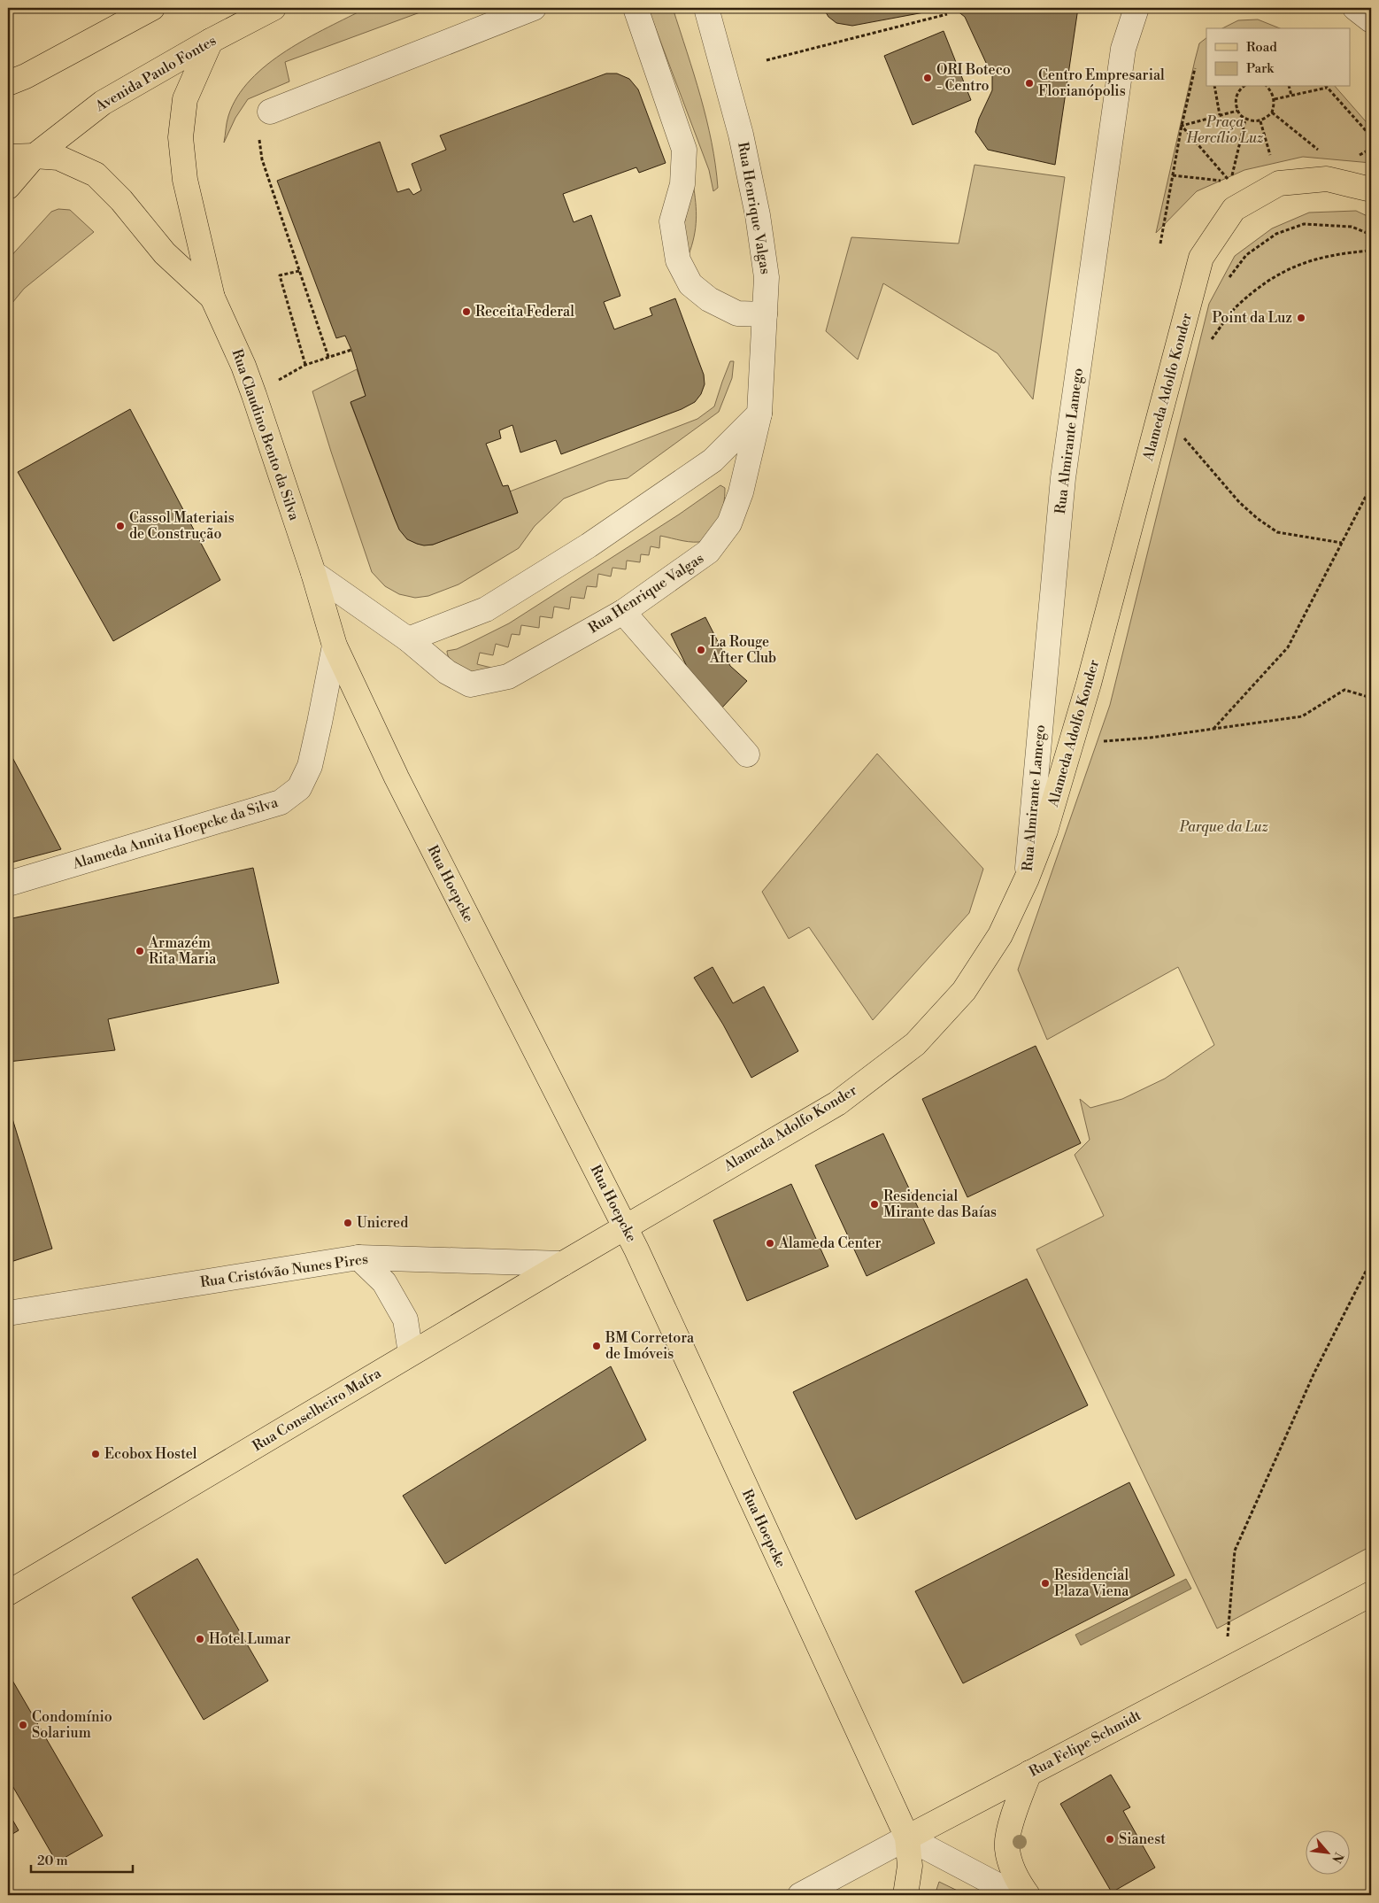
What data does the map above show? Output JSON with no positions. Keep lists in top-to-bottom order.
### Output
{
  "streets": {
    "main road": [
      "Avenida Paulo Fontes",
      "Alameda Adolfo Konder",
      "Rua Claudino Bento da Silva",
      "Rua Hoepcke",
      "Rua Conselheiro Mafra",
      "Rua Felipe Schmidt"
    ],
    "street": [
      "Rua Henrique Valgas",
      "Rua Almirante Lamego",
      "Alameda Annita Hoepcke da Silva",
      "Rua Cristóvão Nunes Pires"
    ]
  },
  "crossings": [
    ["Avenida Paulo Fontes", "Rua Claudino Bento da Silva"],
    ["Rua Henrique Valgas", "Rua Claudino Bento da Silva"],
    ["Rua Henrique Valgas", "Rua Hoepcke"],
    ["Alameda Adolfo Konder", "Rua Almirante Lamego"],
    ["Alameda Adolfo Konder", "Rua Hoepcke"],
    ["Alameda Adolfo Konder", "Rua Conselheiro Mafra"],
    ["Rua Claudino Bento da Silva", "Rua Hoepcke"],
    ["Alameda Annita Hoepcke da Silva", "Rua Hoepcke"],
    ["Rua Hoepcke", "Rua Conselheiro Mafra"],
    ["Rua Hoepcke", "Rua Felipe Schmidt"],
    ["Rua Cristóvão Nunes Pires", "Rua Conselheiro Mafra"]
  ],
  "parks": ["Praça Hercílio Luz", "Parque da Luz"],
  "places": [
    "ORI Boteco - Centro",
    "Centro Empresarial Florianópolis",
    "Receita Federal",
    "Point da Luz",
    "Cassol Materiais de Construção",
    "La Rouge After Club",
    "Armazém Rita Maria",
    "Residencial Mirante das Baías",
    "Unicred",
    "Alameda Center",
    "BM Corretora de Imóveis",
    "Ecobox Hostel",
    "Residencial Plaza Viena",
    "Hotel Lumar",
    "Condomínio Solarium",
    "Sianest"
  ],
  "legend": ["Road", "Park"],
  "scale_bar": "20 m",
  "north": "bottom right"
}
